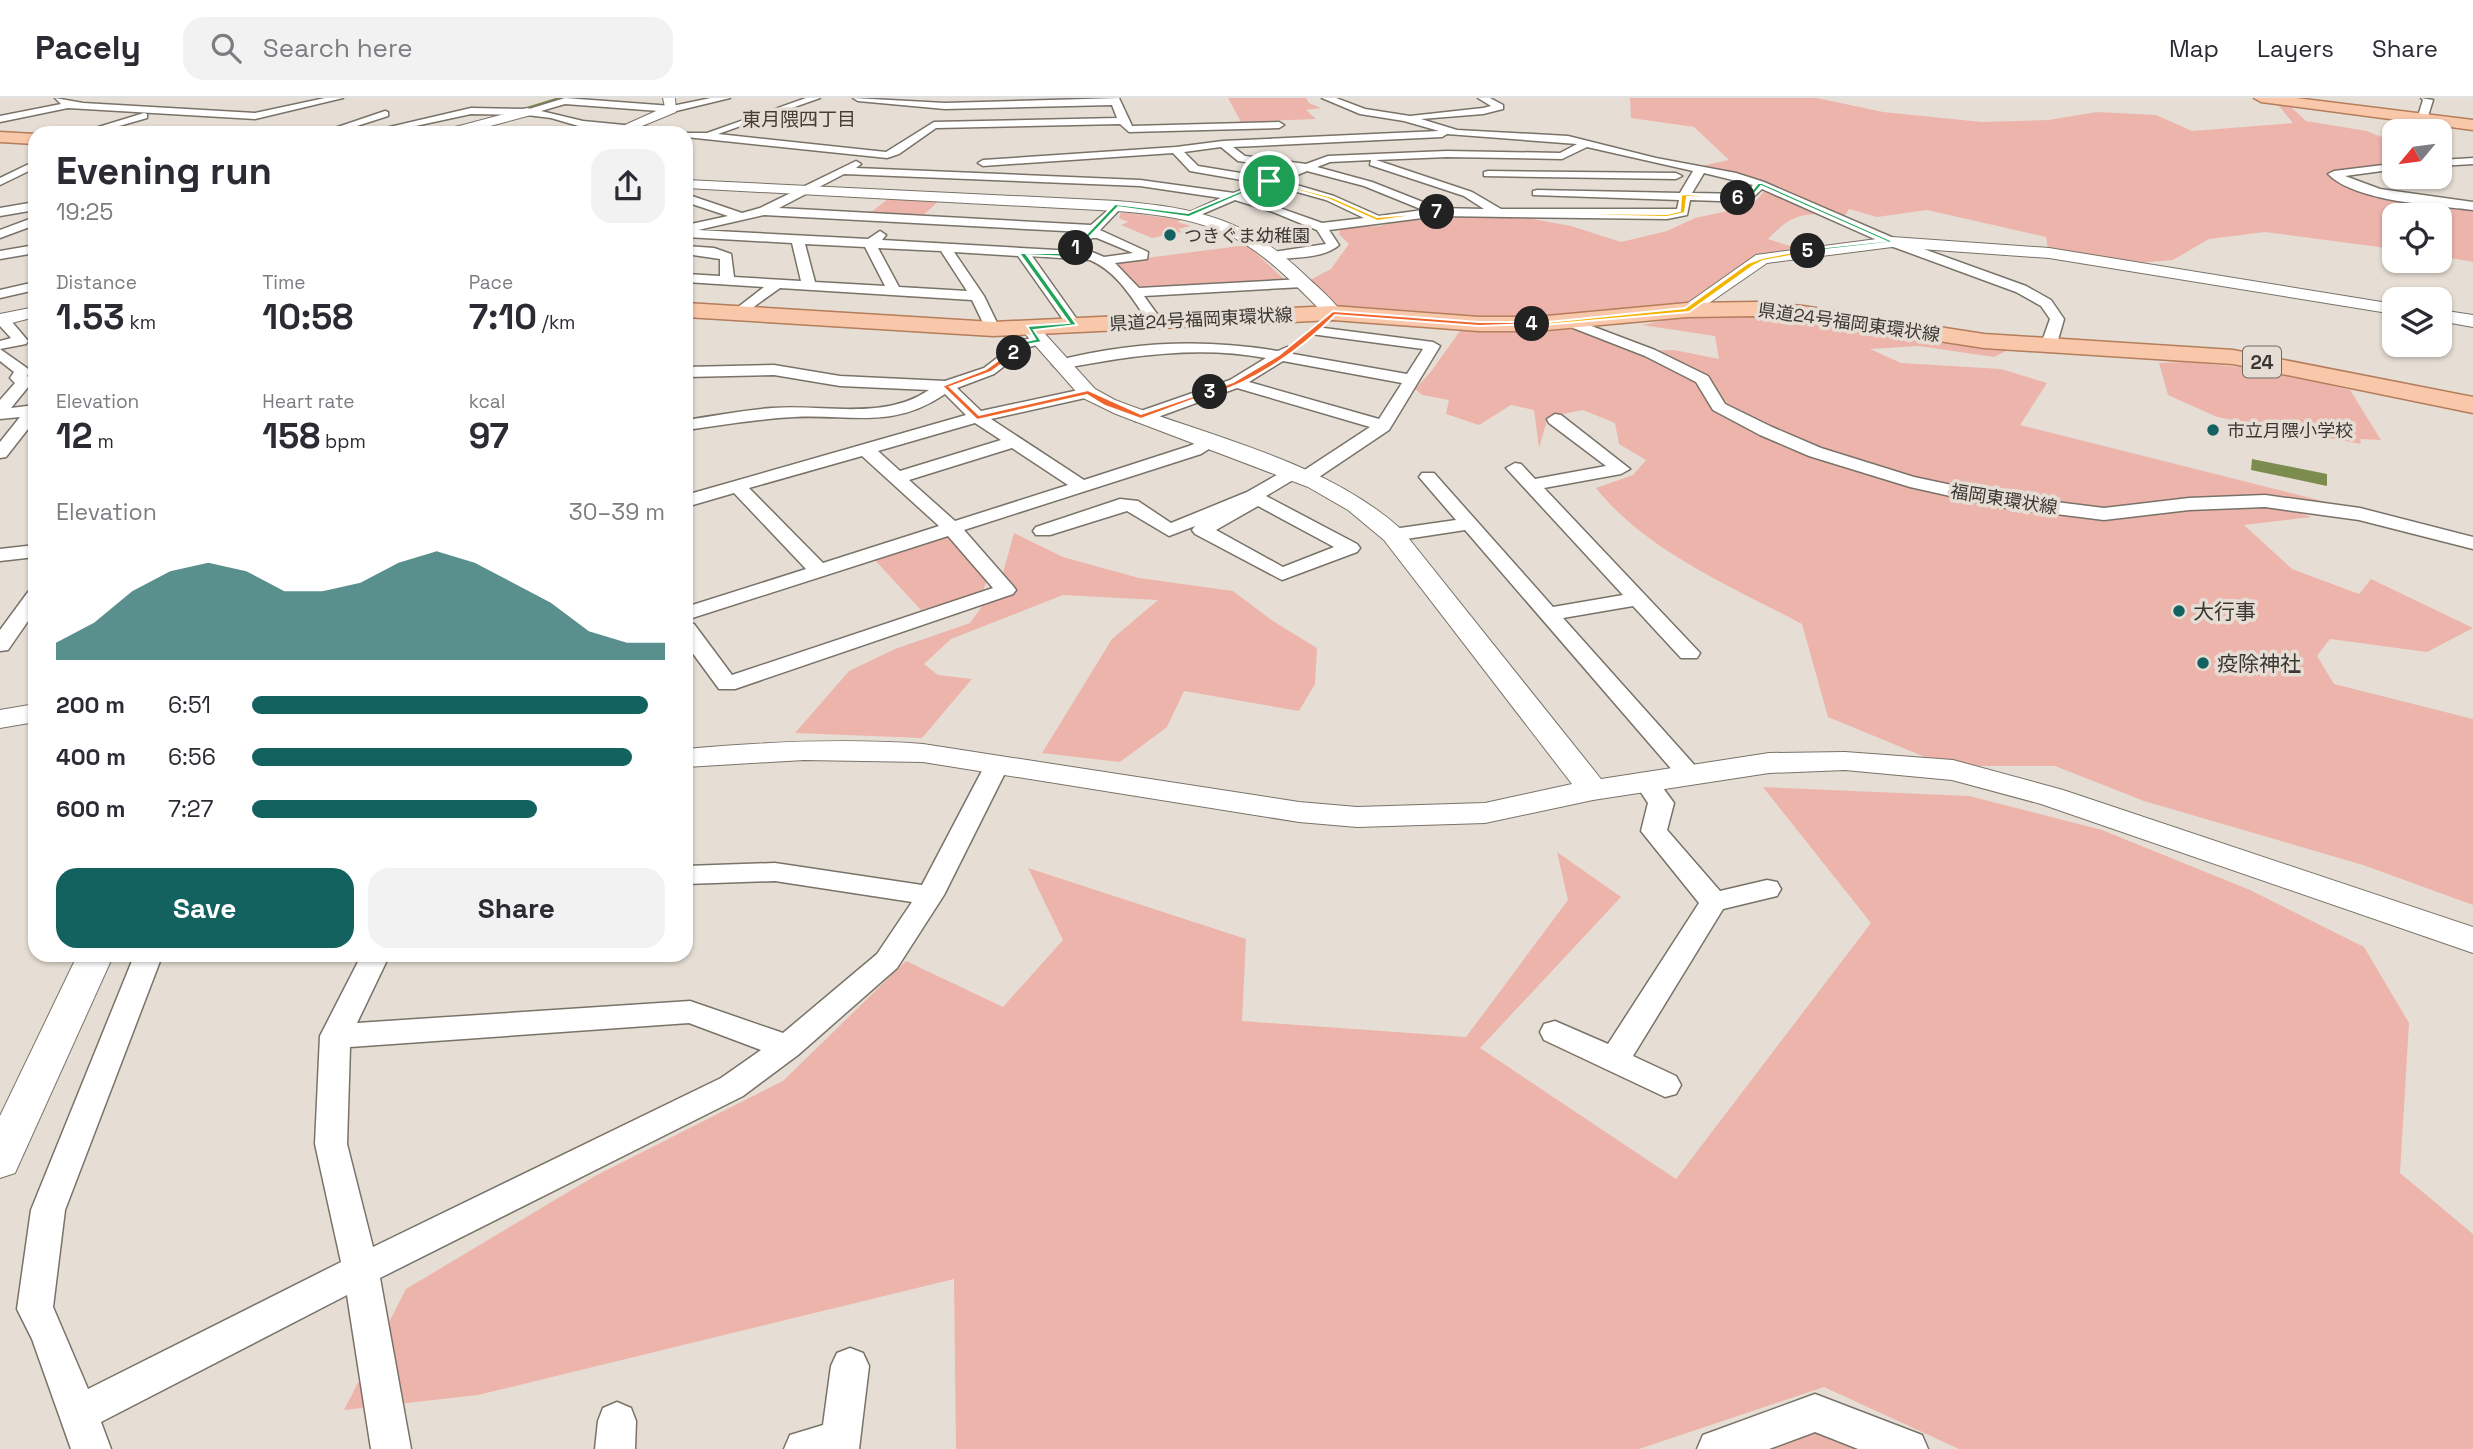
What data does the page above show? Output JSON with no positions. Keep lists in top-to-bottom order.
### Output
{
  "streets": {
    "main road": ["県道24号福岡東環状線", "24"],
    "street": ["福岡東環状線"]
  },
  "crossings": [
    ["県道24号福岡東環状線", "24"],
    ["県道24号福岡東環状線", "福岡東環状線"]
  ],
  "districts": ["東月隈四丁目"],
  "places": [
    "つきぐま幼稚園",
    "市立月隈小学校",
    "大行事",
    "疫除神社"
  ],
  "north": "bottom left",
  "page": {
    "header": "Pacely",
    "search": "Search here",
    "nav": ["Map", "Layers", "Share"],
    "heading": ["Evening run", "19:25"],
    "pins": [
      "6",
      "7",
      "1",
      "5",
      "4",
      "2",
      "3"
    ],
    "stats": [
      ["Distance", "1.53 km"],
      ["Time", "10:58"],
      ["Pace", "7:10 /km"],
      ["Elevation", "12 m"],
      ["Heart rate", "158 bpm"],
      ["kcal", "97"]
    ],
    "chart": ["Elevation", "30–39 m"],
    "list": [
      {
        "name": "200 m",
        "note": "6:51"
      },
      {
        "name": "400 m",
        "note": "6:56"
      },
      {
        "name": "600 m",
        "note": "7:27"
      }
    ],
    "buttons": ["Save", "Share"]
  }
}
